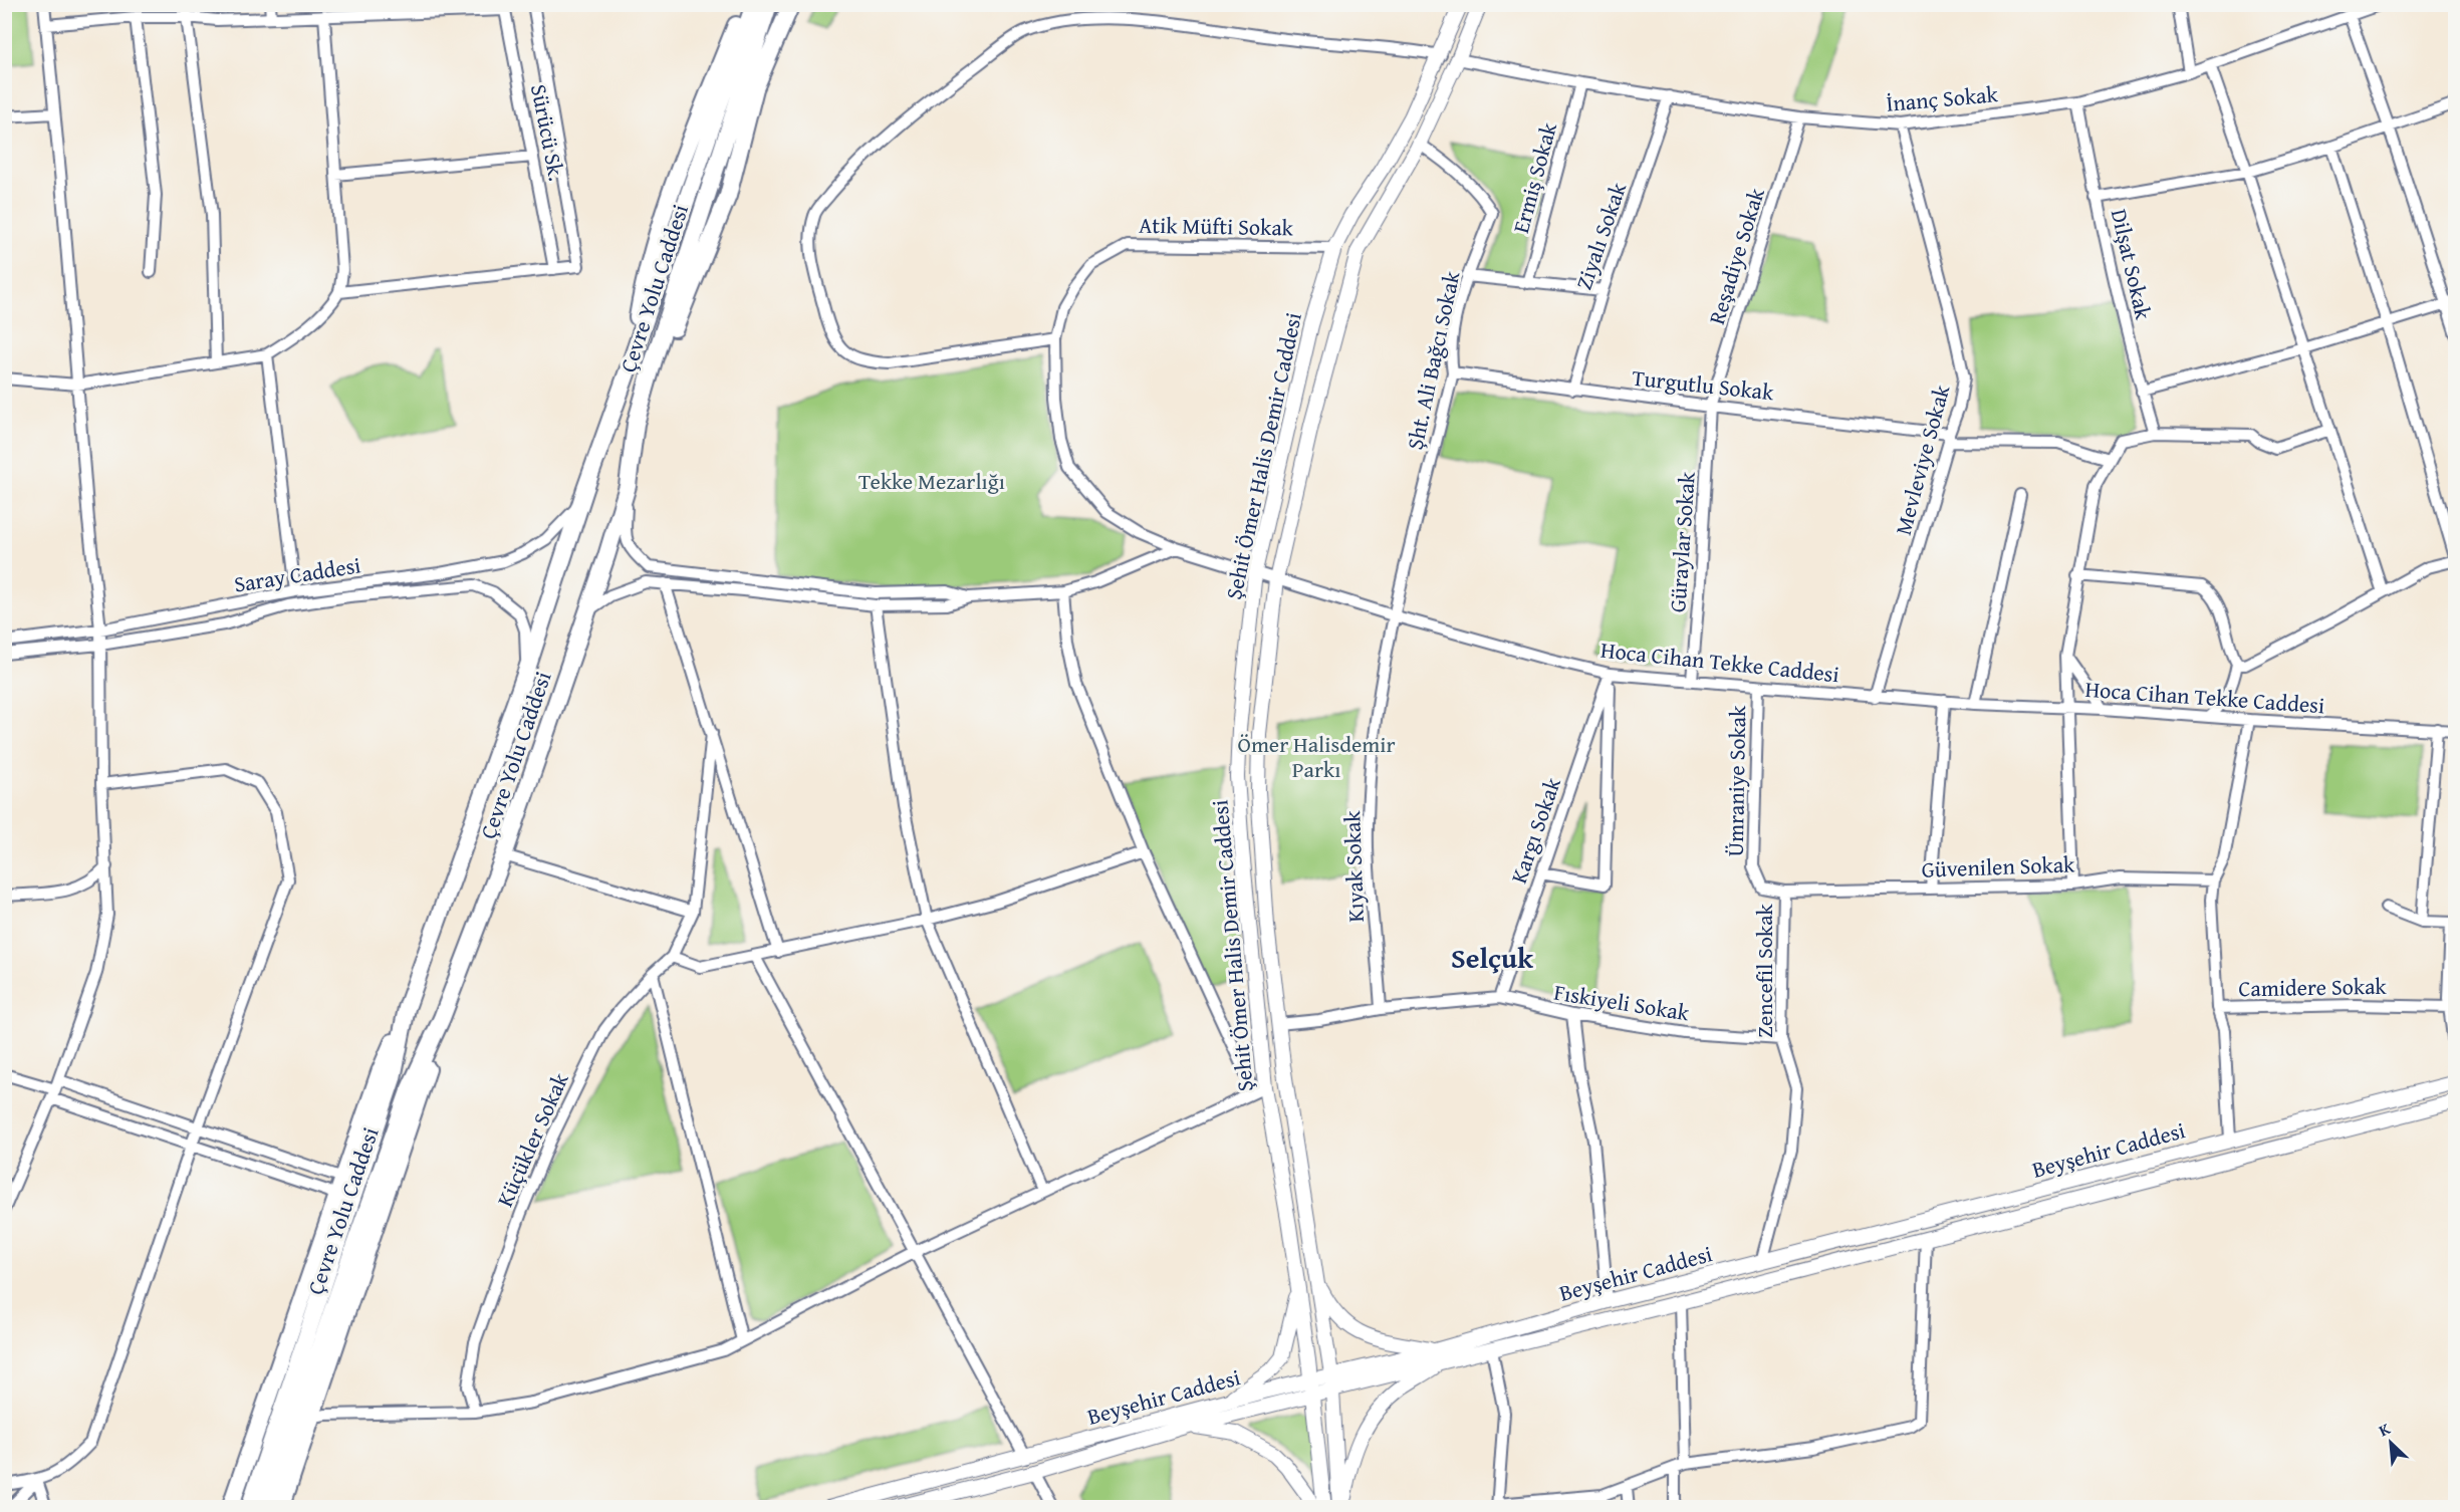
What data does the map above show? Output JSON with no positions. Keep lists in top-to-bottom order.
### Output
{
  "streets": {
    "highway": ["Çevre Yolu Caddesi"],
    "main road": ["Şehit Ömer Halis Demir Caddesi", "Beyşehir Caddesi"],
    "street": [
      "İnanç Sokak",
      "Sürücü Sk.",
      "Ermiş Sokak",
      "Atik Müfti Sokak",
      "Ziyalı Sokak",
      "Reşadiye Sokak",
      "Dilşat Sokak",
      "Şht. Ali Bağcı Sokak",
      "Turgutlu Sokak",
      "Mevleviye Sokak",
      "Güraylar Sokak",
      "Saray Caddesi",
      "Hoca Cihan Tekke Caddesi",
      "Ümraniye Sokak",
      "Kargı Sokak",
      "Kıyak Sokak",
      "Güvenilen Sokak",
      "Zencefil Sokak",
      "Camidere Sokak",
      "Fıskiyeli Sokak",
      "Küçükler Sokak"
    ]
  },
  "crossings": [
    ["İnanç Sokak", "Ermiş Sokak"],
    ["İnanç Sokak", "Ziyalı Sokak"],
    ["İnanç Sokak", "Reşadiye Sokak"],
    ["İnanç Sokak", "Dilşat Sokak"],
    ["İnanç Sokak", "Şehit Ömer Halis Demir Caddesi"],
    ["İnanç Sokak", "Mevleviye Sokak"],
    ["Atik Müfti Sokak", "Şehit Ömer Halis Demir Caddesi"],
    ["Atik Müfti Sokak", "Hoca Cihan Tekke Caddesi"],
    ["Ziyalı Sokak", "Turgutlu Sokak"],
    ["Reşadiye Sokak", "Turgutlu Sokak"],
    ["Reşadiye Sokak", "Güraylar Sokak"],
    ["Çevre Yolu Caddesi", "Saray Caddesi"],
    ["Şht. Ali Bağcı Sokak", "Turgutlu Sokak"],
    ["Şht. Ali Bağcı Sokak", "Şehit Ömer Halis Demir Caddesi"],
    ["Şht. Ali Bağcı Sokak", "Hoca Cihan Tekke Caddesi"],
    ["Şht. Ali Bağcı Sokak", "Kıyak Sokak"],
    ["Turgutlu Sokak", "Mevleviye Sokak"],
    ["Turgutlu Sokak", "Güraylar Sokak"],
    ["Şehit Ömer Halis Demir Caddesi", "Hoca Cihan Tekke Caddesi"],
    ["Şehit Ömer Halis Demir Caddesi", "Fıskiyeli Sokak"],
    ["Şehit Ömer Halis Demir Caddesi", "Beyşehir Caddesi"],
    ["Mevleviye Sokak", "Hoca Cihan Tekke Caddesi"],
    ["Güraylar Sokak", "Hoca Cihan Tekke Caddesi"],
    ["Hoca Cihan Tekke Caddesi", "Ümraniye Sokak"],
    ["Hoca Cihan Tekke Caddesi", "Kargı Sokak"],
    ["Hoca Cihan Tekke Caddesi", "Kıyak Sokak"],
    ["Hoca Cihan Tekke Caddesi", "Camidere Sokak"],
    ["Ümraniye Sokak", "Güvenilen Sokak"],
    ["Ümraniye Sokak", "Zencefil Sokak"],
    ["Kargı Sokak", "Fıskiyeli Sokak"],
    ["Kıyak Sokak", "Fıskiyeli Sokak"],
    ["Güvenilen Sokak", "Zencefil Sokak"],
    ["Güvenilen Sokak", "Camidere Sokak"],
    ["Zencefil Sokak", "Fıskiyeli Sokak"],
    ["Zencefil Sokak", "Beyşehir Caddesi"]
  ],
  "districts": ["Selçuk"],
  "parks": ["Tekke Mezarlığı", "Ömer Halisdemir Parkı"],
  "north": "top left"
}
